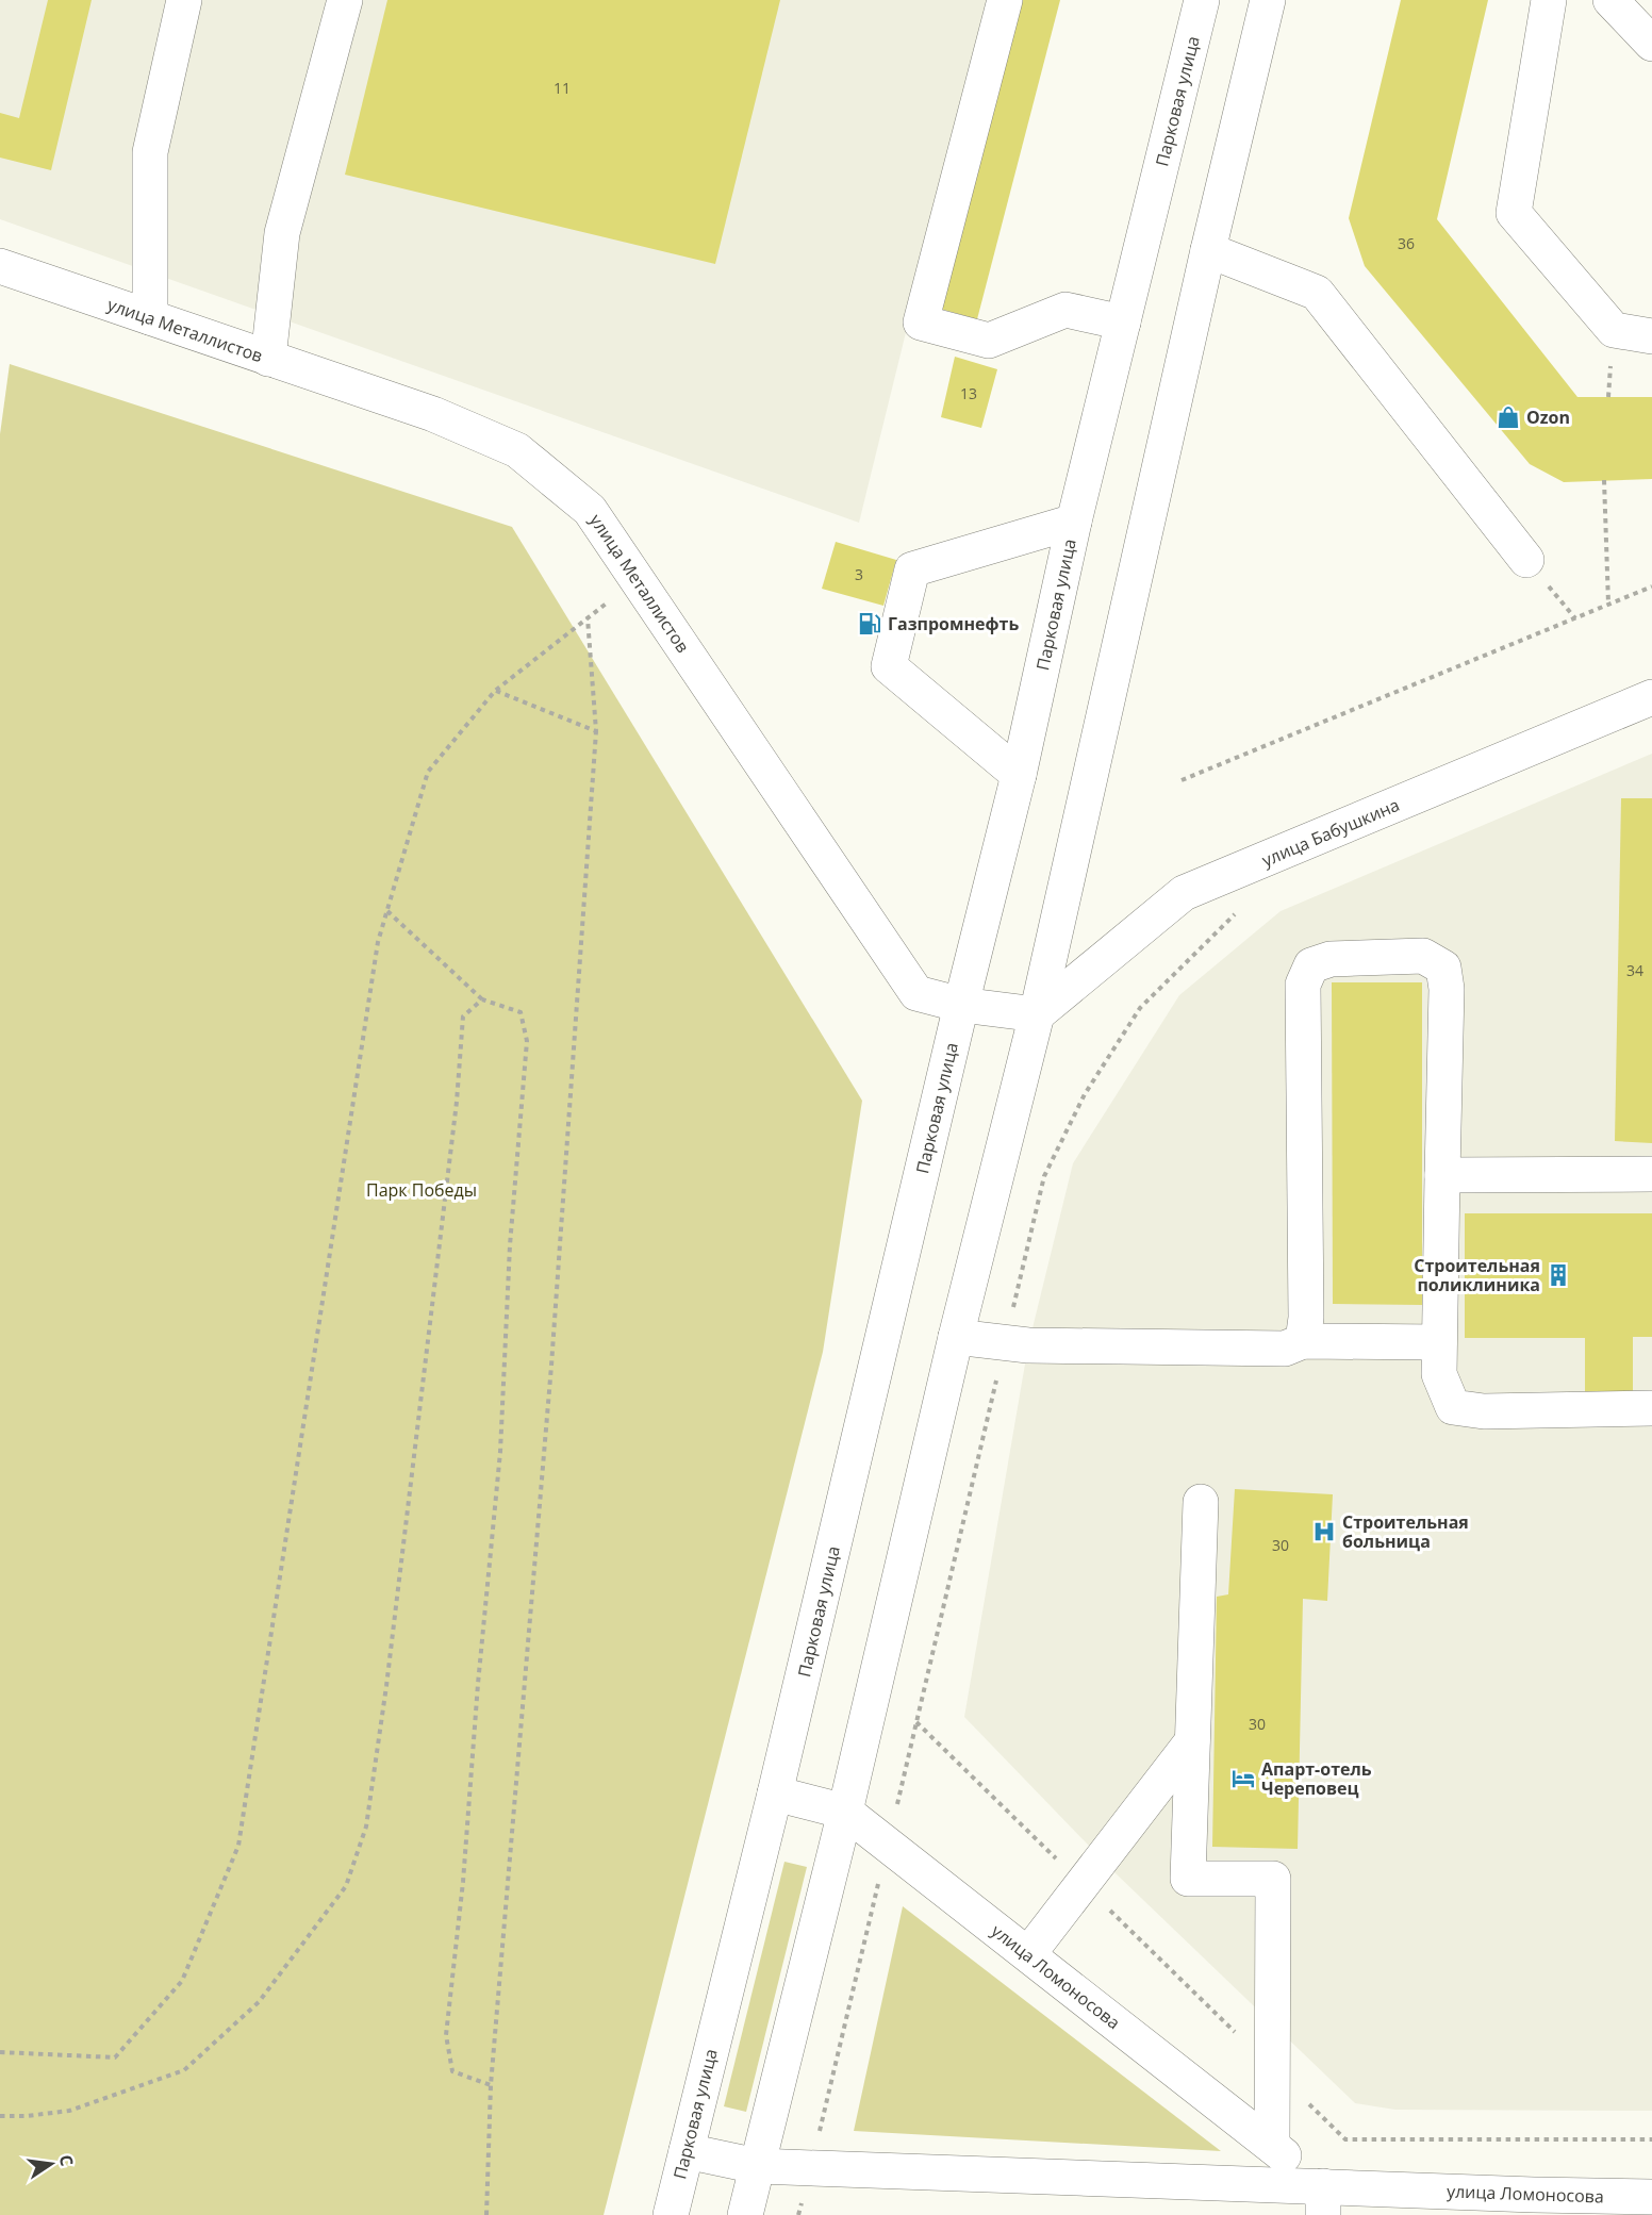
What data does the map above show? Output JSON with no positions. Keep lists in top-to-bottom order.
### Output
{
  "streets": {
    "main road": [
      "Парковая улица",
      "улица Металлистов",
      "улица Бабушкина",
      "улица Ломоносова"
    ]
  },
  "crossings": [
    ["Парковая улица", "улица Металлистов"],
    ["Парковая улица", "улица Ломоносова"],
    ["улица Металлистов", "улица Бабушкина"]
  ],
  "parks": ["Парк Победы"],
  "places": {
    "shop": ["Ozon"],
    "fuel station": ["Газпромнефть"],
    "building": ["Строительная поликлиника"],
    "hospital": ["Строительная больница"],
    "hotel": ["Апарт-отель Череповец"]
  },
  "house_numbers": [
    "11",
    "36",
    "13",
    "3",
    "34",
    "30",
    "30"
  ],
  "north": "right"
}
